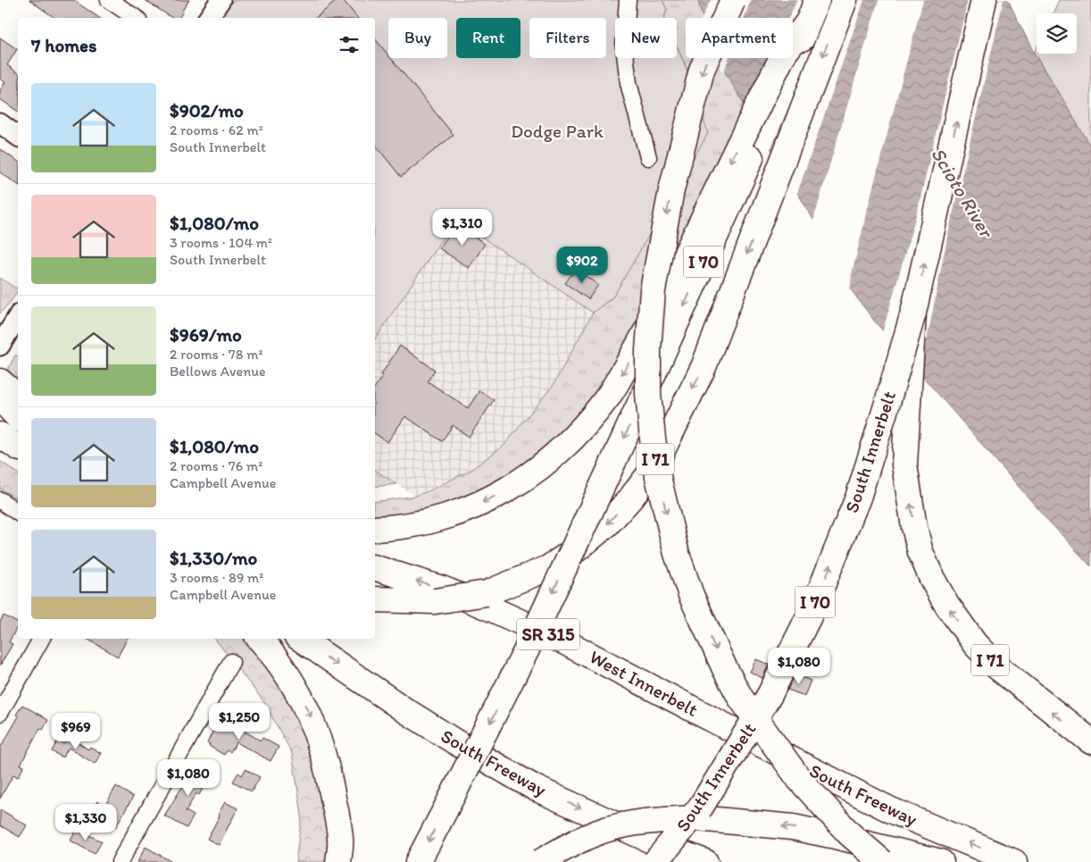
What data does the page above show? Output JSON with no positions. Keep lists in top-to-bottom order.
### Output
{
  "streets": {
    "highway": [
      "I 70",
      "South Innerbelt",
      "I 71",
      "SR 315",
      "West Innerbelt",
      "South Freeway"
    ]
  },
  "crossings": [
    ["South Innerbelt", "I 71"],
    ["West Innerbelt", "South Freeway"]
  ],
  "one_way": ["West Innerbelt"],
  "water": ["Scioto River"],
  "parks": ["Dodge Park"],
  "page": {
    "chip": [
      "Buy",
      "Rent",
      "Filters",
      "New",
      "Apartment"
    ],
    "heading": "7 homes",
    "list": [
      {
        "name": "$902/mo",
        "note": "2 rooms · 62 m² · South Innerbelt"
      },
      {
        "name": "$1,080/mo",
        "note": "3 rooms · 104 m² · South Innerbelt"
      },
      {
        "name": "$969/mo",
        "note": "2 rooms · 78 m² · Bellows Avenue"
      },
      {
        "name": "$1,080/mo",
        "note": "2 rooms · 76 m² · Campbell Avenue"
      },
      {
        "name": "$1,330/mo",
        "note": "3 rooms · 89 m² · Campbell Avenue"
      }
    ],
    "price": [
      "$1,310",
      "$902",
      "$1,080",
      "$1,250",
      "$969",
      "$1,080",
      "$1,330"
    ]
  }
}
